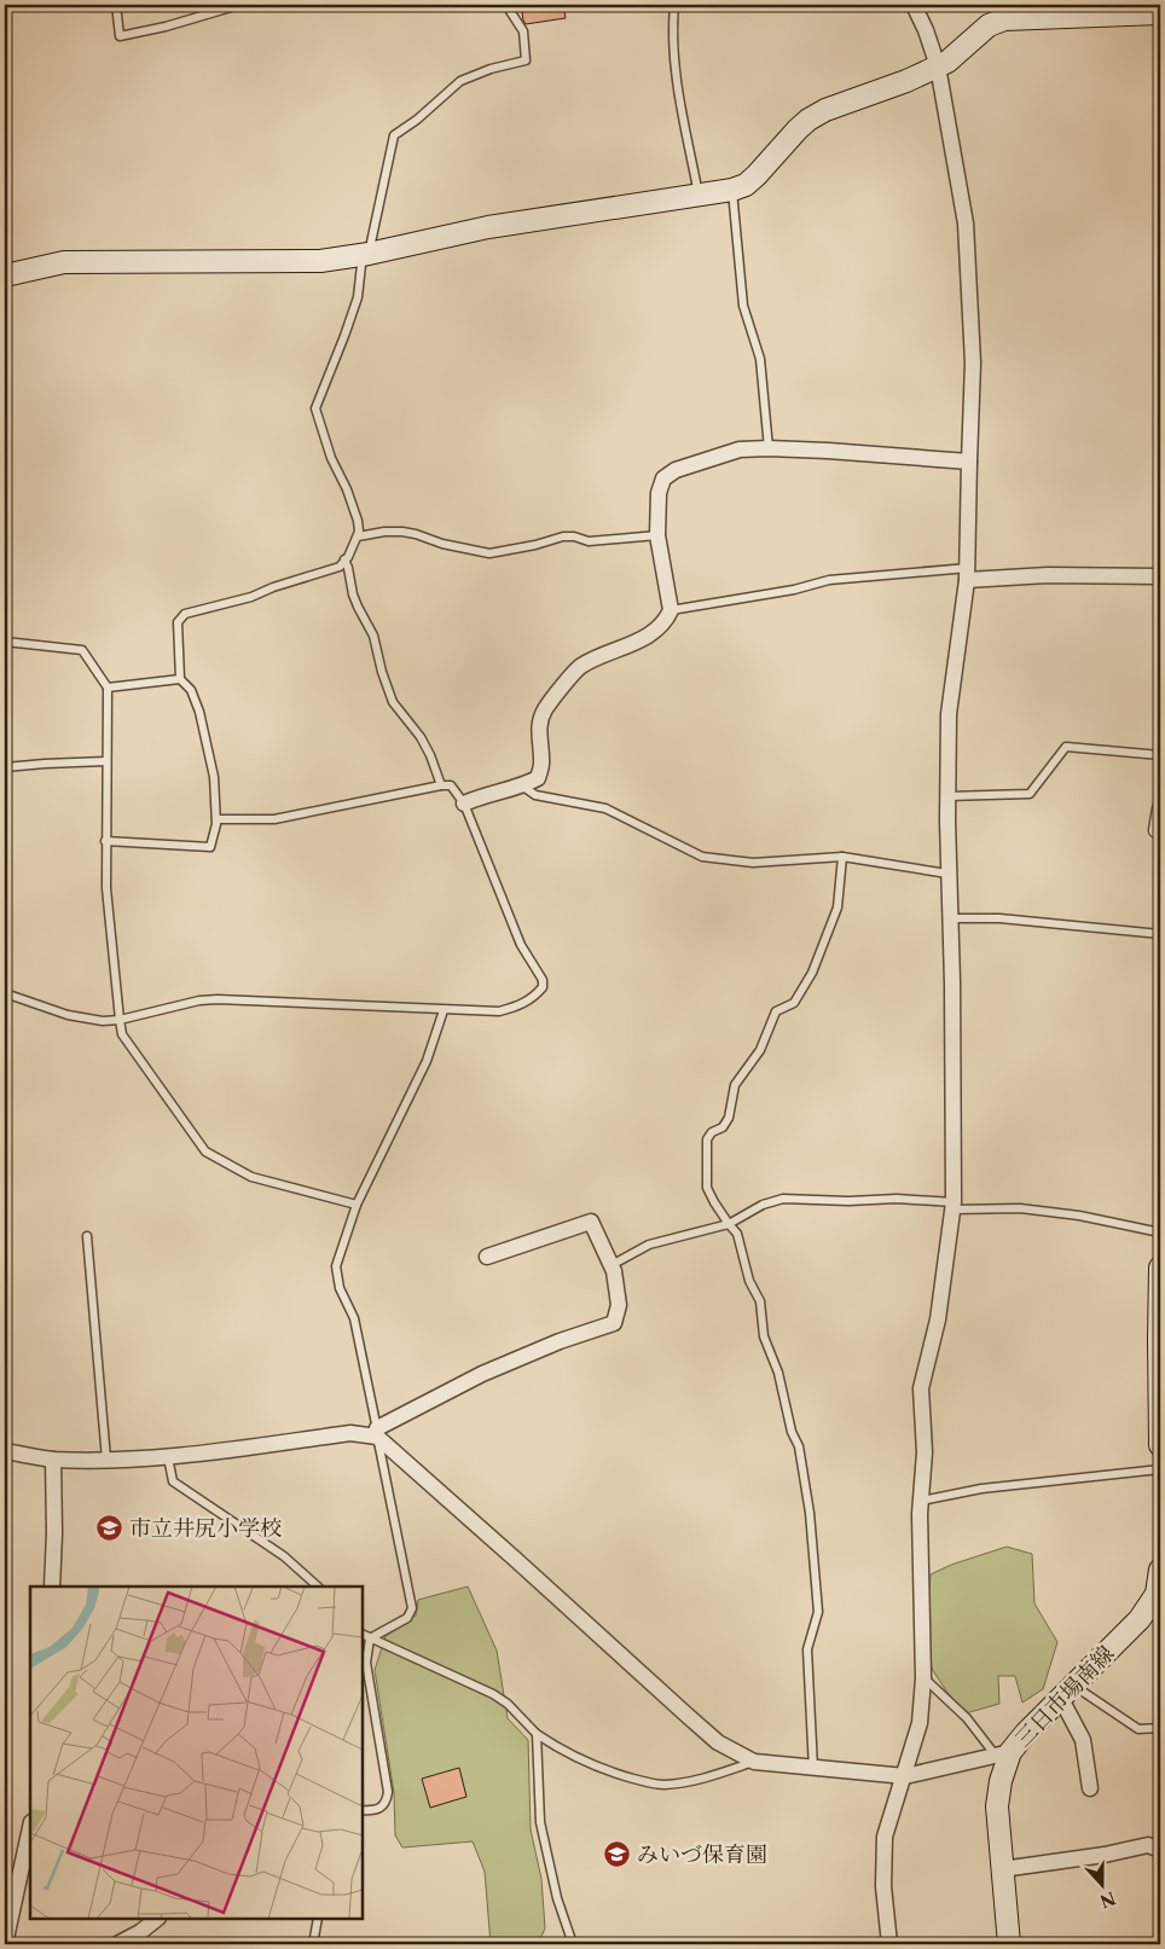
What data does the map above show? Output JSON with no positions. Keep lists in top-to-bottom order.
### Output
{
  "streets": {
    "street": ["三日市場南線"]
  },
  "places": {
    "school or university": ["市立井尻小学校", "みいづ保育園"]
  },
  "north": "bottom"
}
